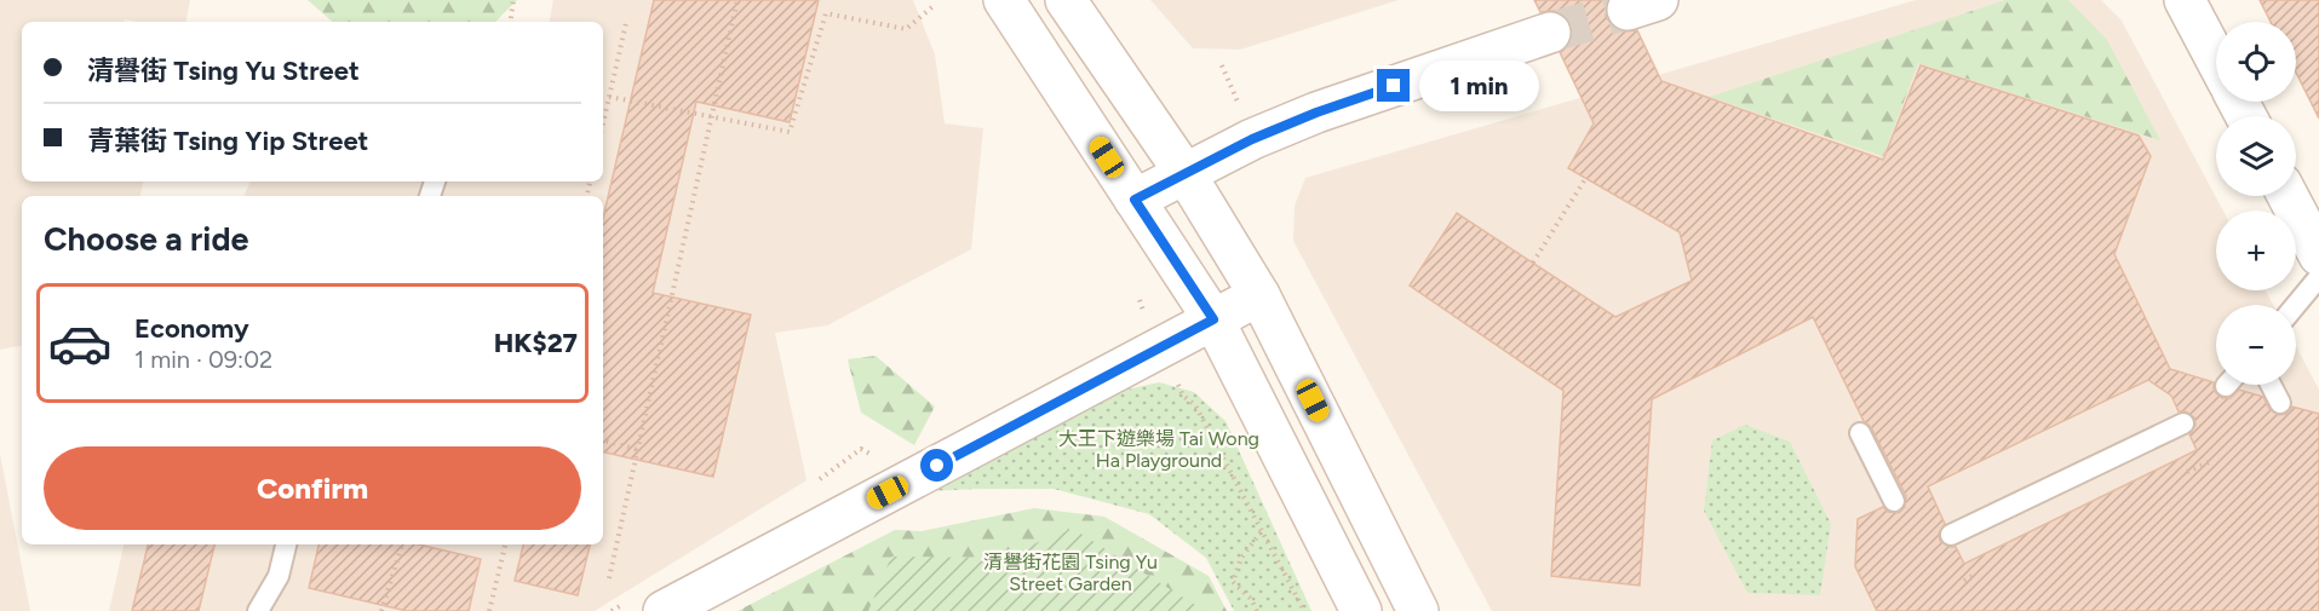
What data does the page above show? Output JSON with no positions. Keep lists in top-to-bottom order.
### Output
{
  "parks": ["大王下遊樂場 Tai Wong Ha Playground", "清譽街花園 Tsing Yu Street Garden"],
  "page": {
    "map_buttons": ["+", "−"],
    "banner": ["清譽街 Tsing Yu Street", "青葉街 Tsing Yip Street"],
    "bubble": "1 min",
    "heading": "Choose a ride",
    "list": [
      {
        "name": "Economy",
        "note": "1 min · 09:02",
        "value": "HK$27"
      }
    ],
    "buttons": "Confirm"
  }
}
